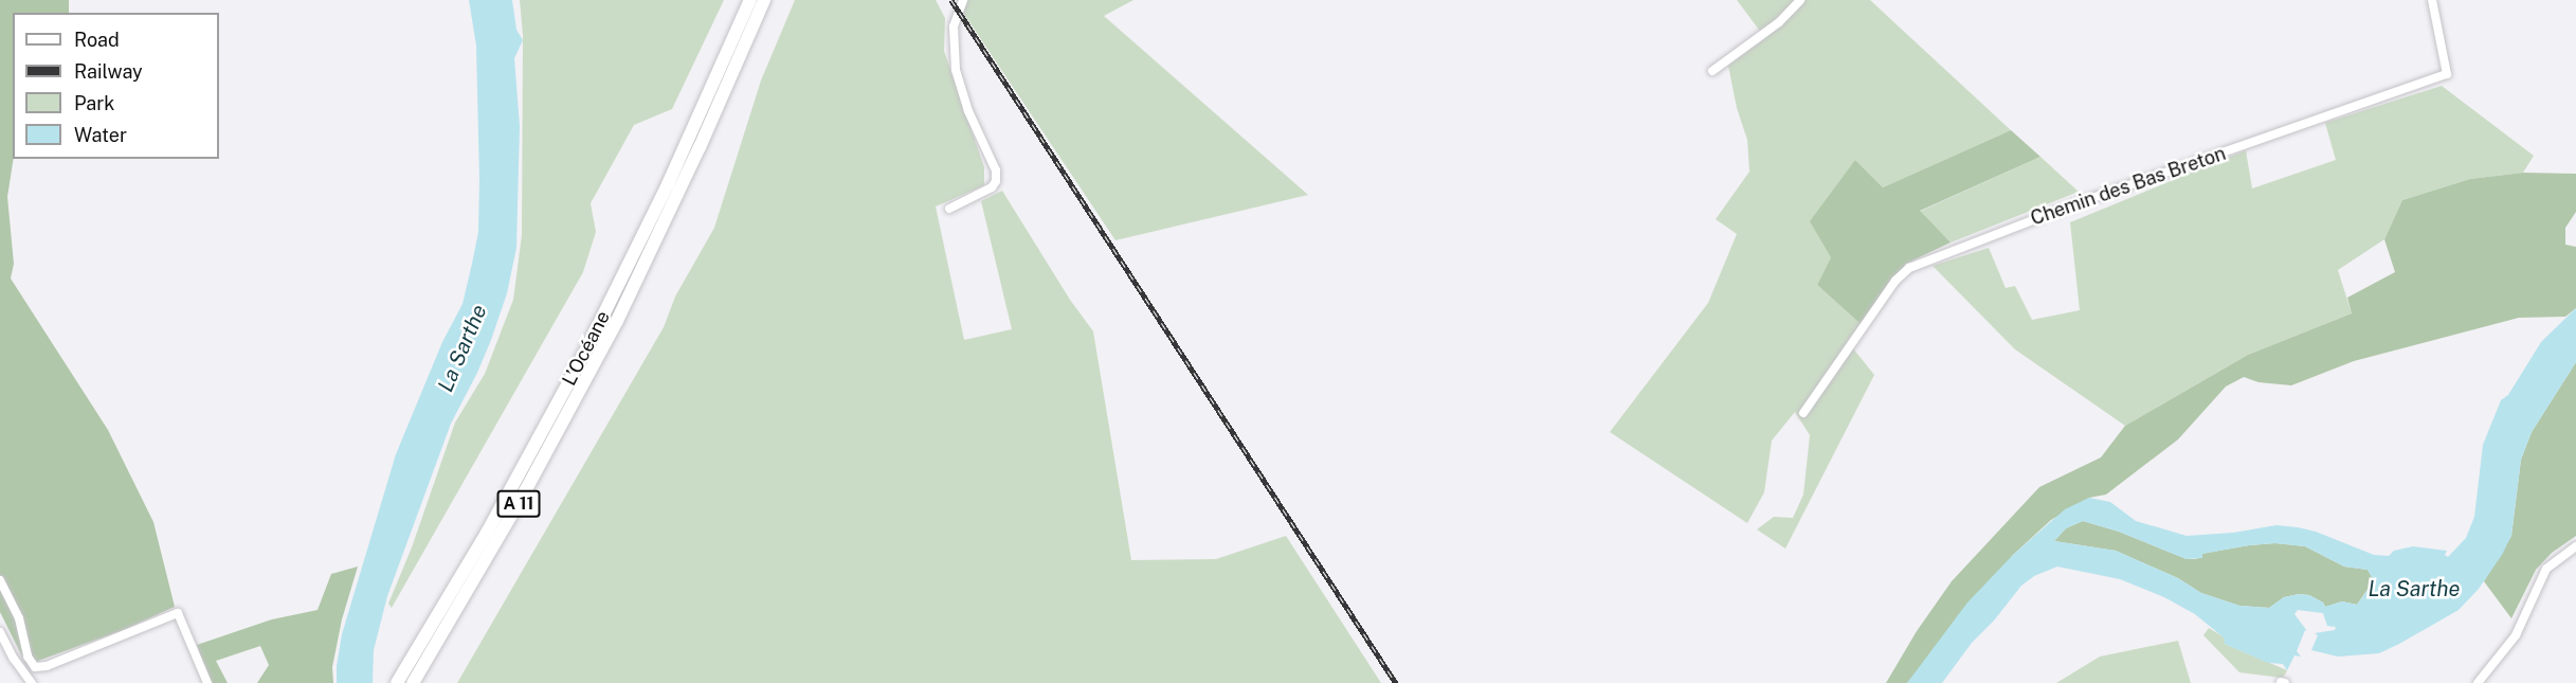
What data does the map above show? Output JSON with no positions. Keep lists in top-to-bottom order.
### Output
{
  "streets": {
    "highway": ["L’Océane", "A 11"],
    "street": ["Chemin des Bas Breton"]
  },
  "water": ["La Sarthe"],
  "legend": [
    "Road",
    "Railway",
    "Park",
    "Water"
  ]
}
